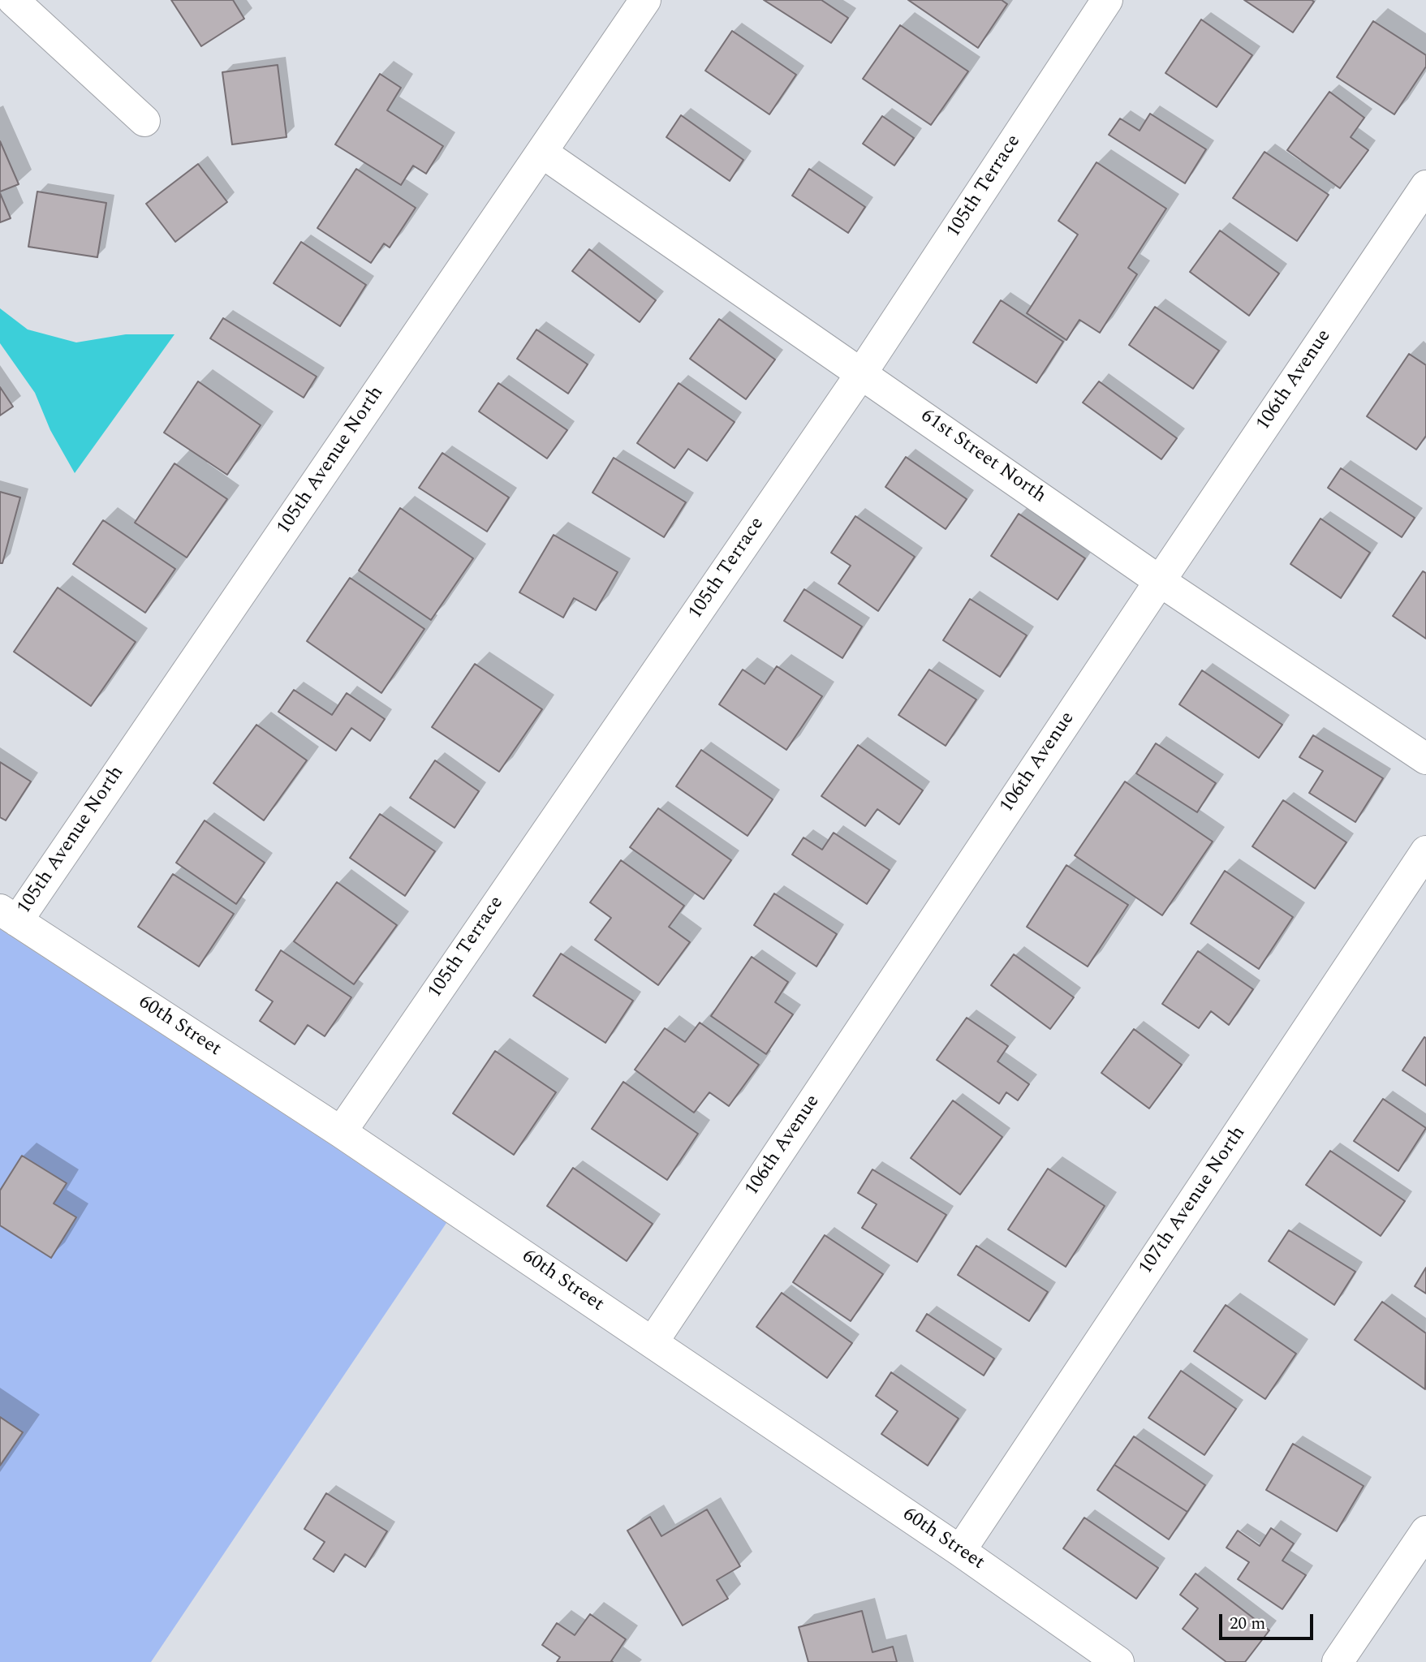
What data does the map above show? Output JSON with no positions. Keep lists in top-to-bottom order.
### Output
{
  "streets": {
    "street": [
      "105th Terrace",
      "106th Avenue",
      "61st Street North",
      "105th Avenue North",
      "60th Street",
      "107th Avenue North"
    ]
  },
  "crossings": [
    ["105th Terrace", "61st Street North"],
    ["105th Terrace", "60th Street"],
    ["106th Avenue", "61st Street North"],
    ["106th Avenue", "60th Street"],
    ["61st Street North", "105th Avenue North"],
    ["105th Avenue North", "60th Street"],
    ["60th Street", "107th Avenue North"]
  ],
  "scale_bar": "20 m"
}
